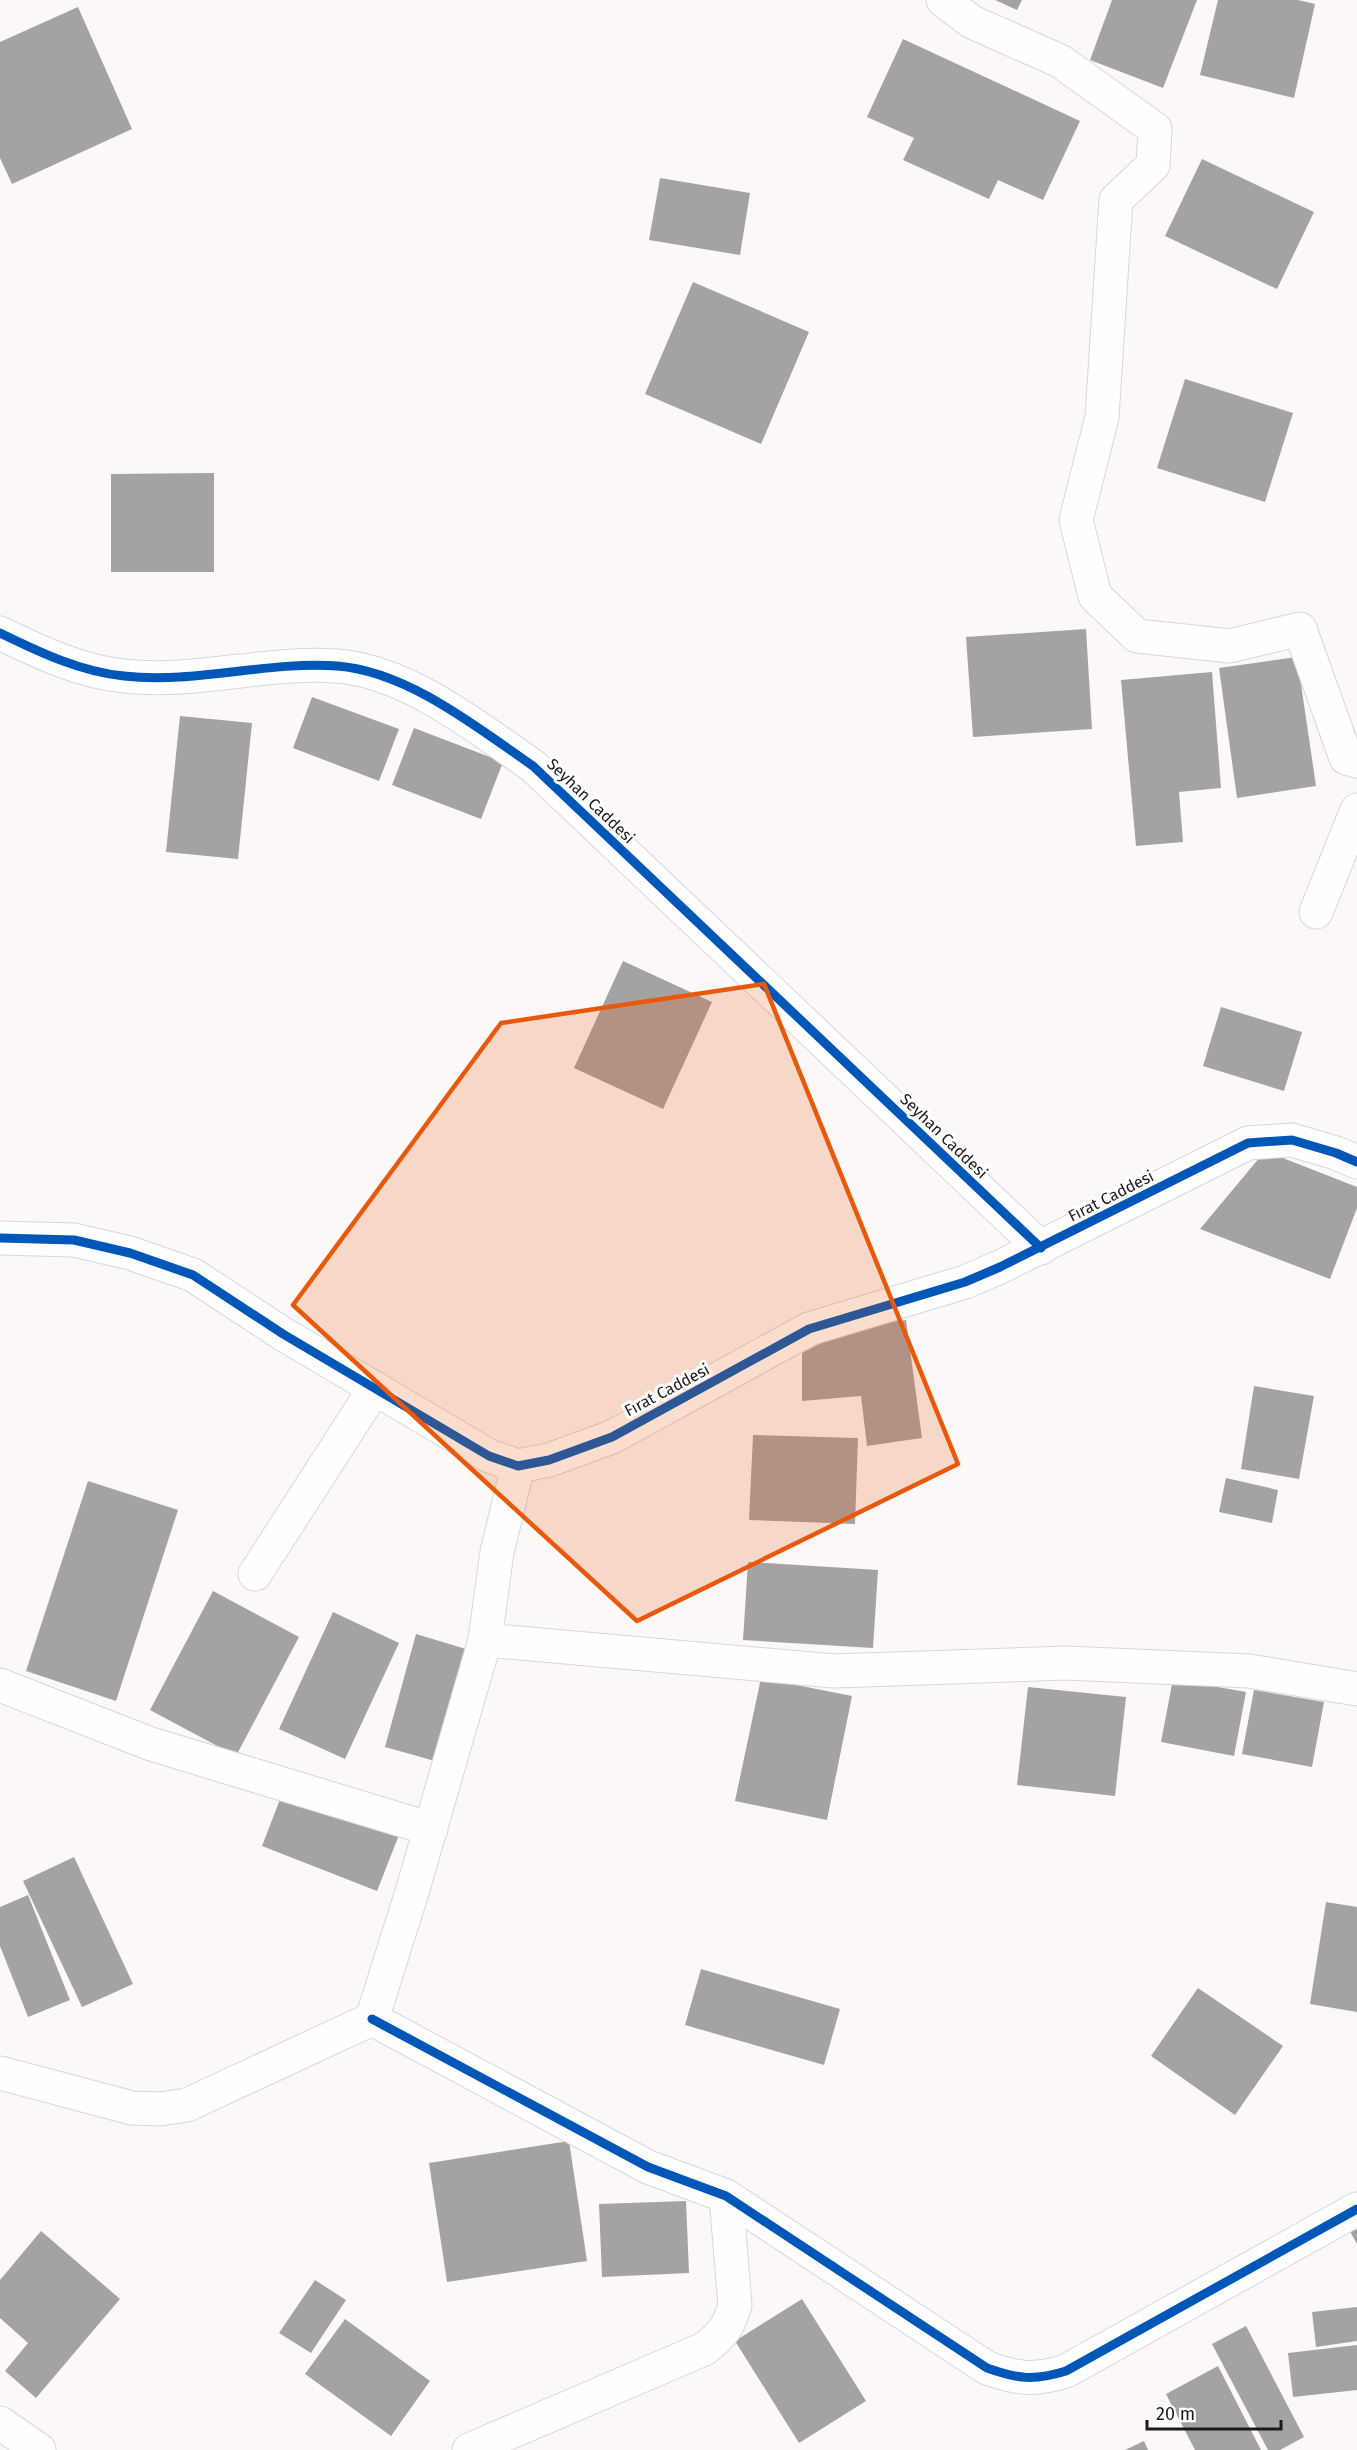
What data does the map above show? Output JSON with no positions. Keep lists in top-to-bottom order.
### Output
{
  "streets": {
    "street": ["Seyhan Caddesi", "Fırat Caddesi"]
  },
  "crossings": [
    ["Seyhan Caddesi", "Fırat Caddesi"]
  ],
  "scale_bar": "20 m"
}
